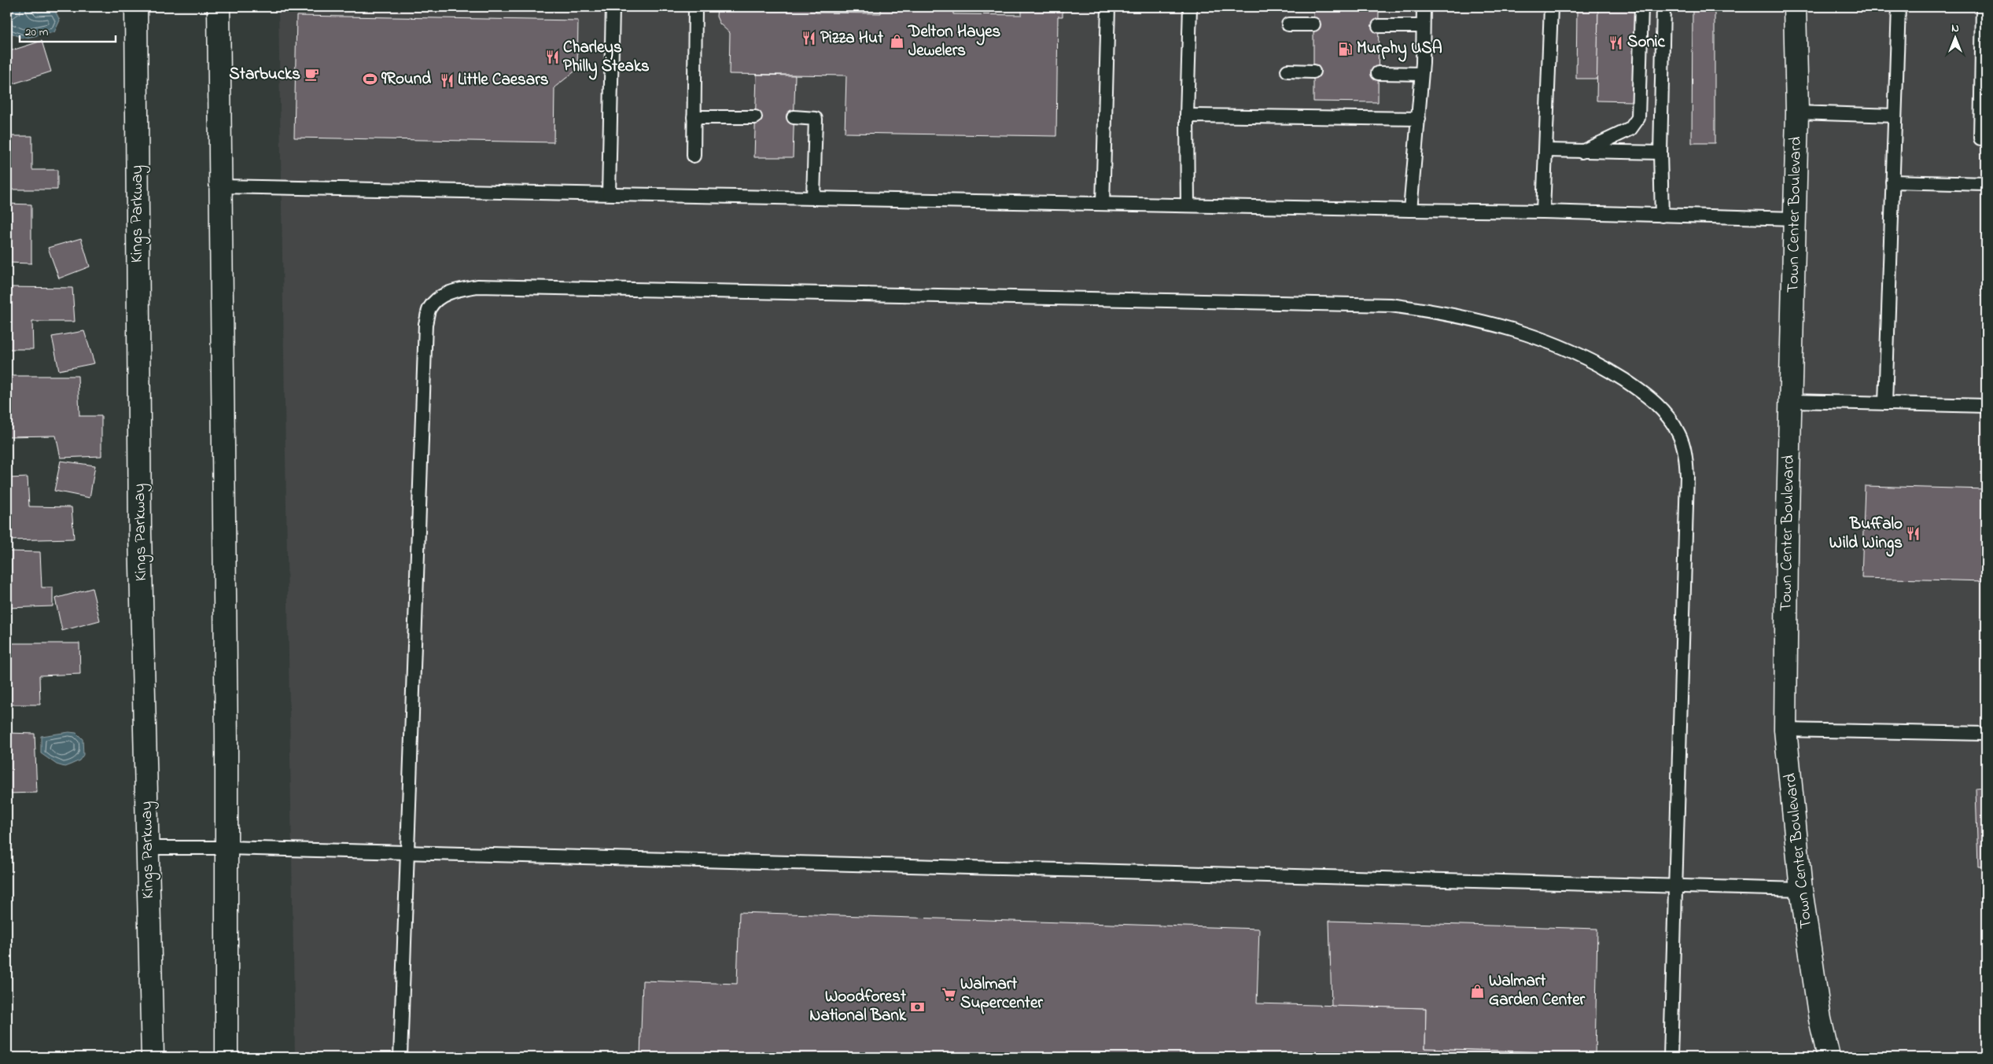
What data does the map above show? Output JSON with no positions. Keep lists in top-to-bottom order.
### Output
{
  "streets": {
    "street": ["Kings Parkway", "Town Center Boulevard"]
  },
  "places": {
    "restaurant": [
      "Pizza Hut",
      "Sonic",
      "Charleys Philly Steaks",
      "Little Caesars",
      "Buffalo Wild Wings"
    ],
    "shop": ["Delton Hayes Jewelers", "Walmart Garden Center"],
    "fuel station": ["Murphy USA"],
    "cafe": ["Starbucks"],
    "sports": ["9Round"],
    "supermarket": ["Walmart Supercenter"],
    "bank": ["Woodforest National Bank"]
  },
  "scale_bar": "20 m",
  "north": "top"
}
